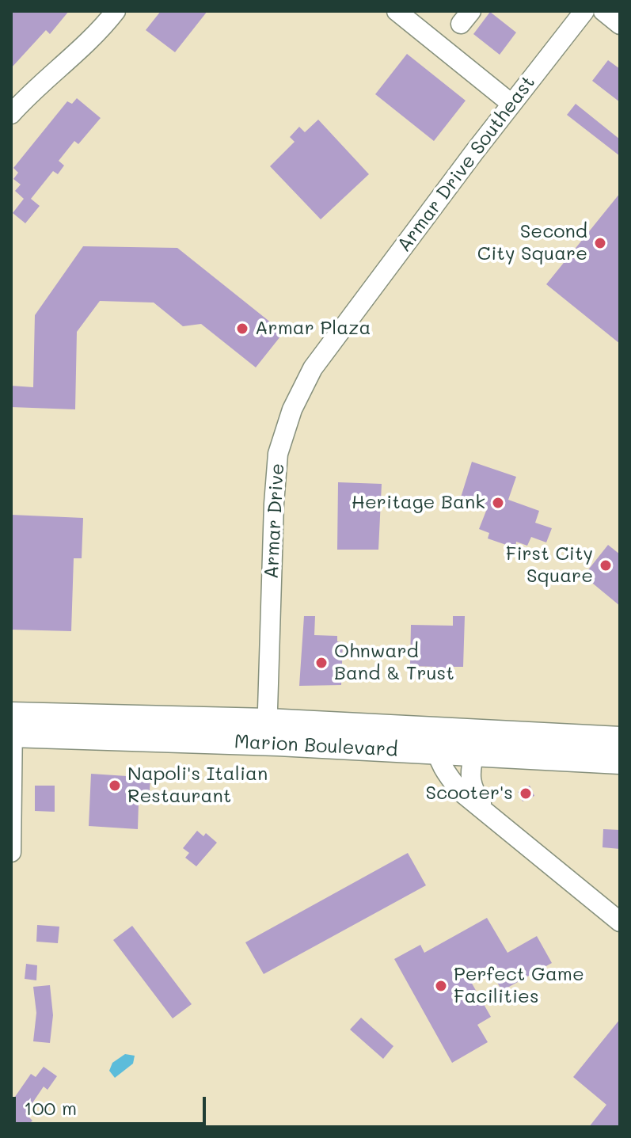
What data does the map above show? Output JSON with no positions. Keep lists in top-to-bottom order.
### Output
{
  "streets": {
    "main road": ["Marion Boulevard"],
    "street": ["Armar Drive Southeast", "Armar Drive"]
  },
  "crossings": [
    ["Armar Drive Southeast", "Armar Drive"],
    ["Armar Drive", "Marion Boulevard"]
  ],
  "places": [
    "Second City Square",
    "Armar Plaza",
    "Heritage Bank",
    "First City Square",
    "Ohnward Band & Trust",
    "Napoli's Italian Restaurant",
    "Scooter's",
    "Perfect Game Facilities"
  ],
  "scale_bar": "100 m"
}
